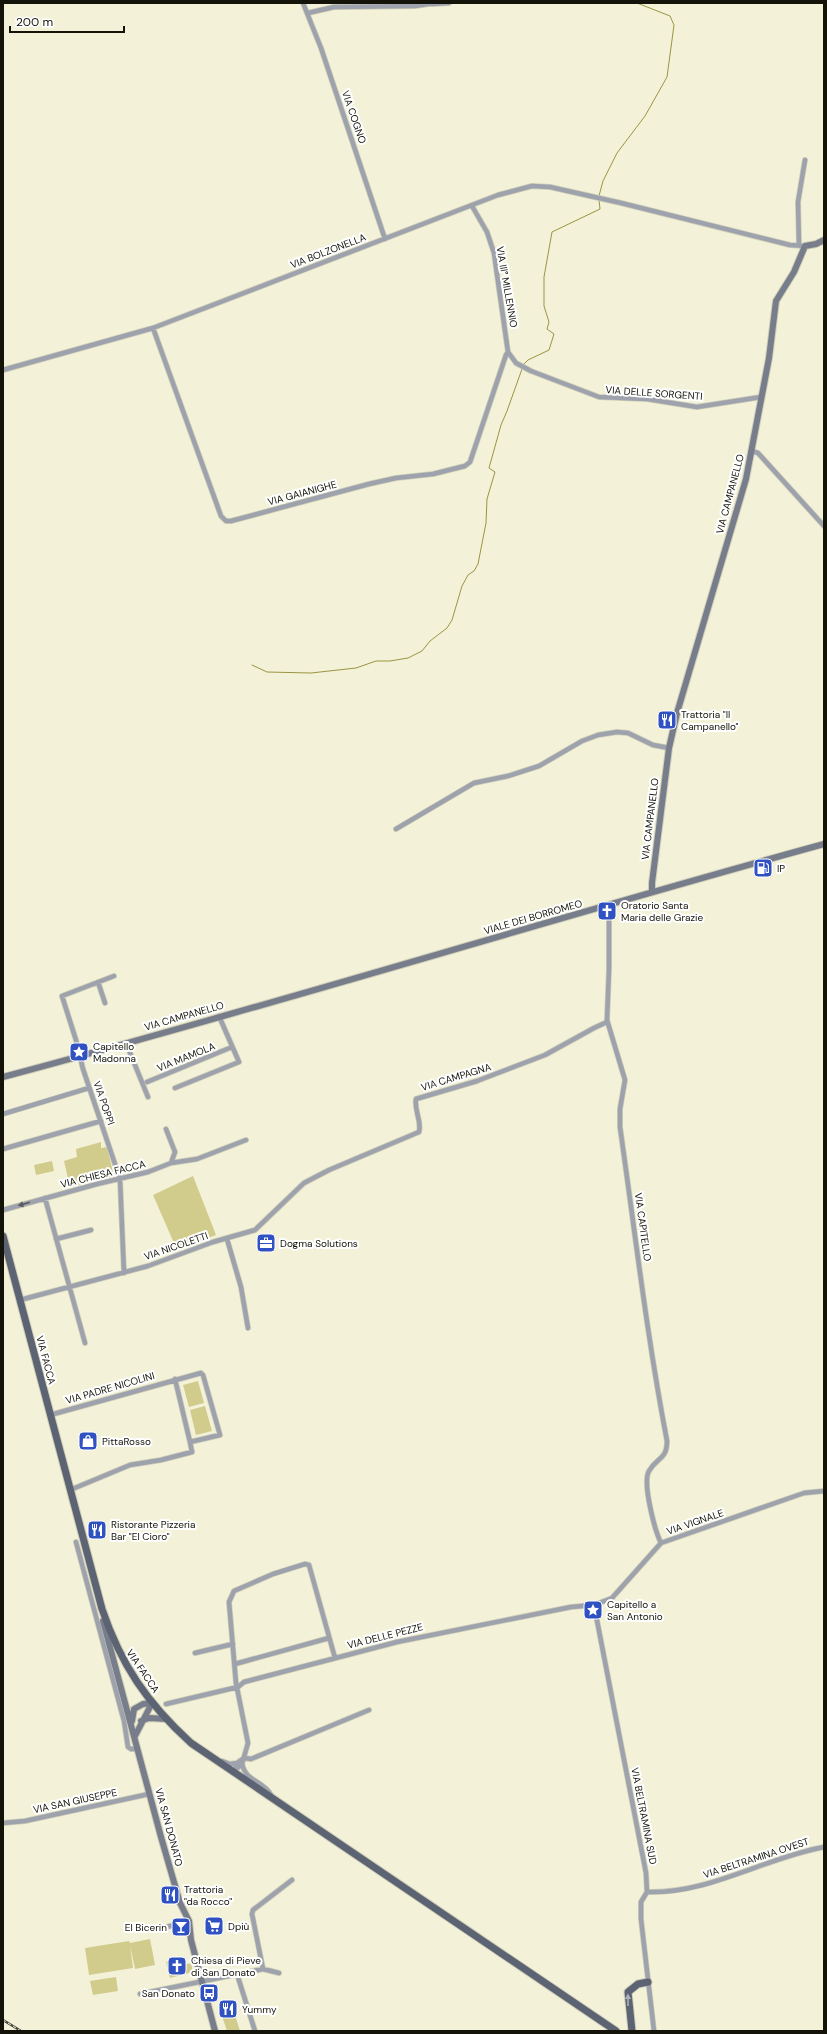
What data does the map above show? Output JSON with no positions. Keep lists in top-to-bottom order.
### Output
{
  "streets": {
    "main road": ["VIA FACCA"],
    "street": [
      "VIA COGNO",
      "VIA BOLZONELLA",
      "VIA III° MILLENNIO",
      "VIA DELLE SORGENTI",
      "VIA GAIANIGHE",
      "VIA CAMPANELLO",
      "VIALE DEI BORROMEO",
      "VIA MAMOLA",
      "VIA CAMPAGNA",
      "VIA POPPI",
      "VIA CHIESA FACCA",
      "VIA CAPITELLO",
      "VIA NICOLETTI",
      "VIA PADRE NICOLINI",
      "VIA VIGNALE",
      "VIA DELLE PEZZE",
      "VIA SAN GIUSEPPE",
      "VIA BELTRAMINA SUD",
      "VIA SAN DONATO",
      "VIA BELTRAMINA OVEST"
    ]
  },
  "crossings": [
    ["VIA COGNO", "VIA BOLZONELLA"],
    ["VIA BOLZONELLA", "VIA III° MILLENNIO"],
    ["VIA BOLZONELLA", "VIA GAIANIGHE"],
    ["VIA BOLZONELLA", "VIA CAMPANELLO"],
    ["VIA III° MILLENNIO", "VIA DELLE SORGENTI"],
    ["VIA III° MILLENNIO", "VIA GAIANIGHE"],
    ["VIA DELLE SORGENTI", "VIA GAIANIGHE"],
    ["VIA DELLE SORGENTI", "VIA CAMPANELLO"],
    ["VIA CAMPANELLO", "VIALE DEI BORROMEO"],
    ["VIA CAMPANELLO", "VIA POPPI"],
    ["VIALE DEI BORROMEO", "VIA CAPITELLO"],
    ["VIA CAMPAGNA", "VIA CAPITELLO"],
    ["VIA CAMPAGNA", "VIA NICOLETTI"],
    ["VIA POPPI", "VIA CHIESA FACCA"],
    ["VIA POPPI", "VIA NICOLETTI"],
    ["VIA CAPITELLO", "VIA VIGNALE"],
    ["VIA NICOLETTI", "VIA FACCA"],
    ["VIA FACCA", "VIA PADRE NICOLINI"],
    ["VIA FACCA", "VIA SAN DONATO"],
    ["VIA VIGNALE", "VIA DELLE PEZZE"],
    ["VIA VIGNALE", "VIA BELTRAMINA SUD"],
    ["VIA SAN GIUSEPPE", "VIA SAN DONATO"],
    ["VIA BELTRAMINA SUD", "VIA BELTRAMINA OVEST"]
  ],
  "places": {
    "restaurant": [
      "Trattoria \"Il Campanello\"",
      "Ristorante Pizzeria Bar \"El Cioro\"",
      "Trattoria \"da Rocco\"",
      "Yummy"
    ],
    "fuel station": ["IP"],
    "church": ["Oratorio Santa Maria delle Grazie", "Chiesa di Pieve di San Donato"],
    "place": ["Capitello Madonna", "Capitello a San Antonio"],
    "office": ["Dogma Solutions"],
    "shop": ["PittaRosso"],
    "supermarket": ["Dpiù"],
    "bar": ["El Bicerin"],
    "bus stop": ["San Donato"]
  },
  "scale_bar": "200 m"
}
